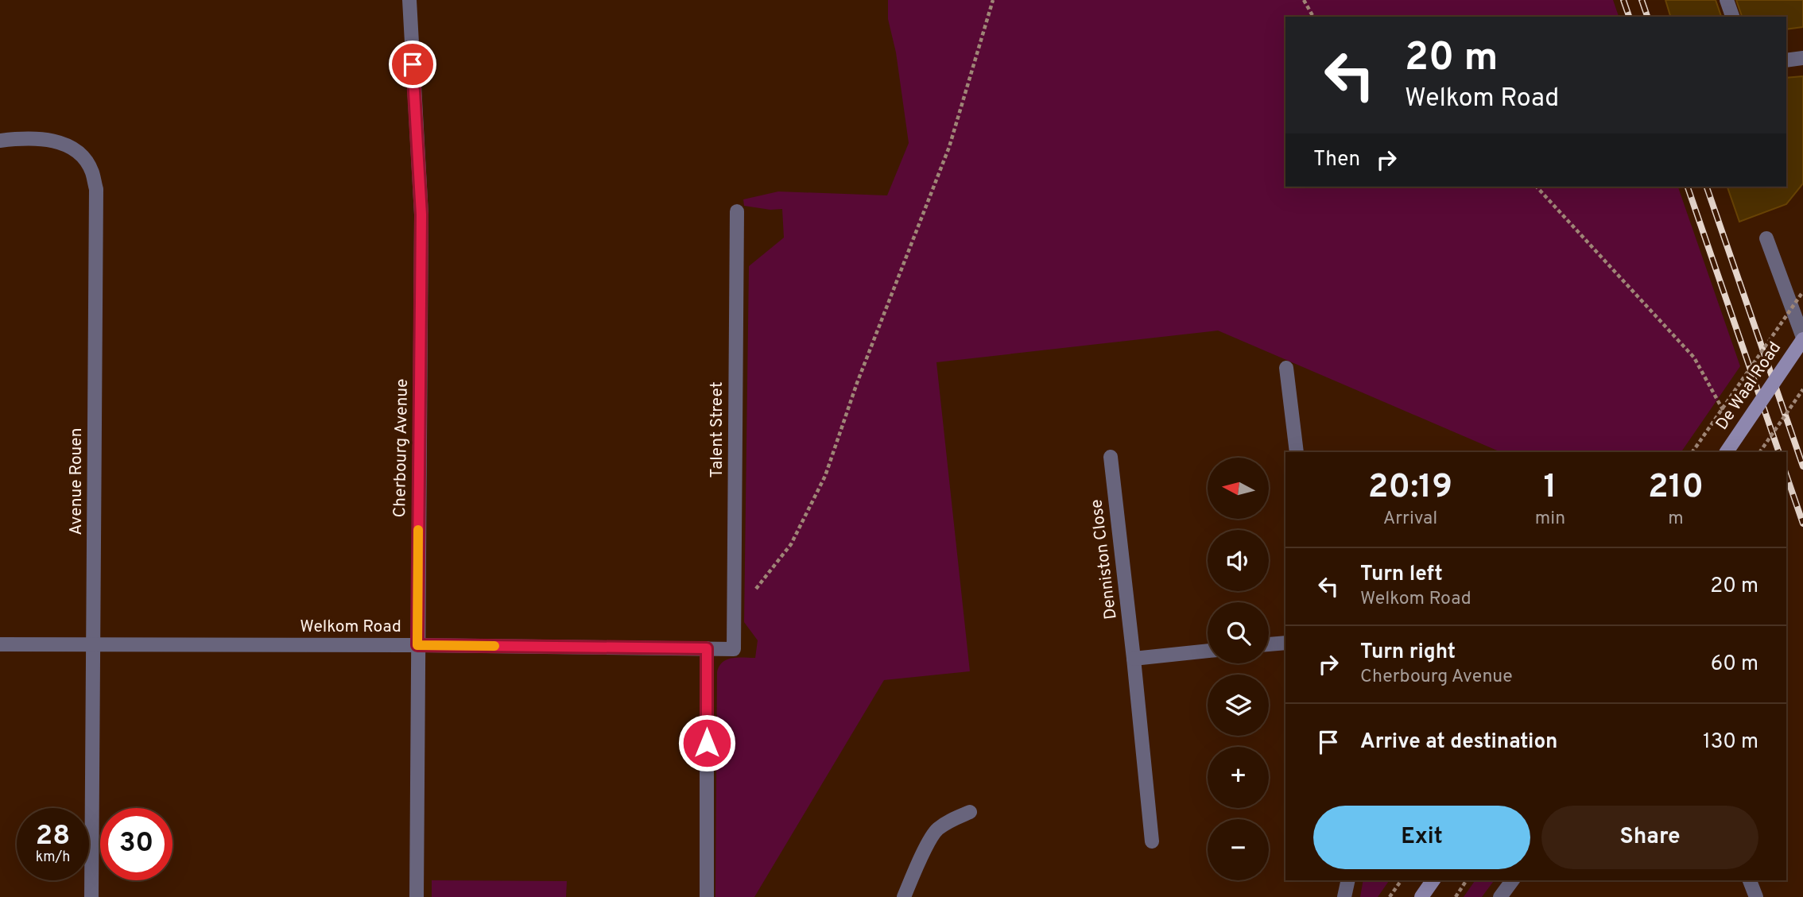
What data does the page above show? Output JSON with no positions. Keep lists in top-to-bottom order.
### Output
{
  "streets": {
    "main road": ["De Waal Road"],
    "street": [
      "Talent Street",
      "Cherbourg Avenue",
      "Avenue Rouen",
      "Denniston Close",
      "Welkom Road"
    ]
  },
  "crossings": [
    ["Talent Street", "Welkom Road"],
    ["Cherbourg Avenue", "Welkom Road"],
    ["Avenue Rouen", "Welkom Road"]
  ],
  "north": "left",
  "page": {
    "turn": ["20 m", "Welkom Road"],
    "then": "Then",
    "eta": [
      "20:19",
      "Arrival",
      "1",
      "min",
      "210",
      "m"
    ],
    "map_buttons": ["+", "−"],
    "list": [
      {
        "name": "Turn left",
        "note": "Welkom Road",
        "value": "20 m"
      },
      {
        "name": "Turn right",
        "note": "Cherbourg Avenue",
        "value": "60 m"
      },
      {
        "name": "Arrive at destination",
        "value": "130 m"
      }
    ],
    "buttons": ["Exit", "Share"],
    "speed": "28 km/h",
    "limit": "30"
  }
}
